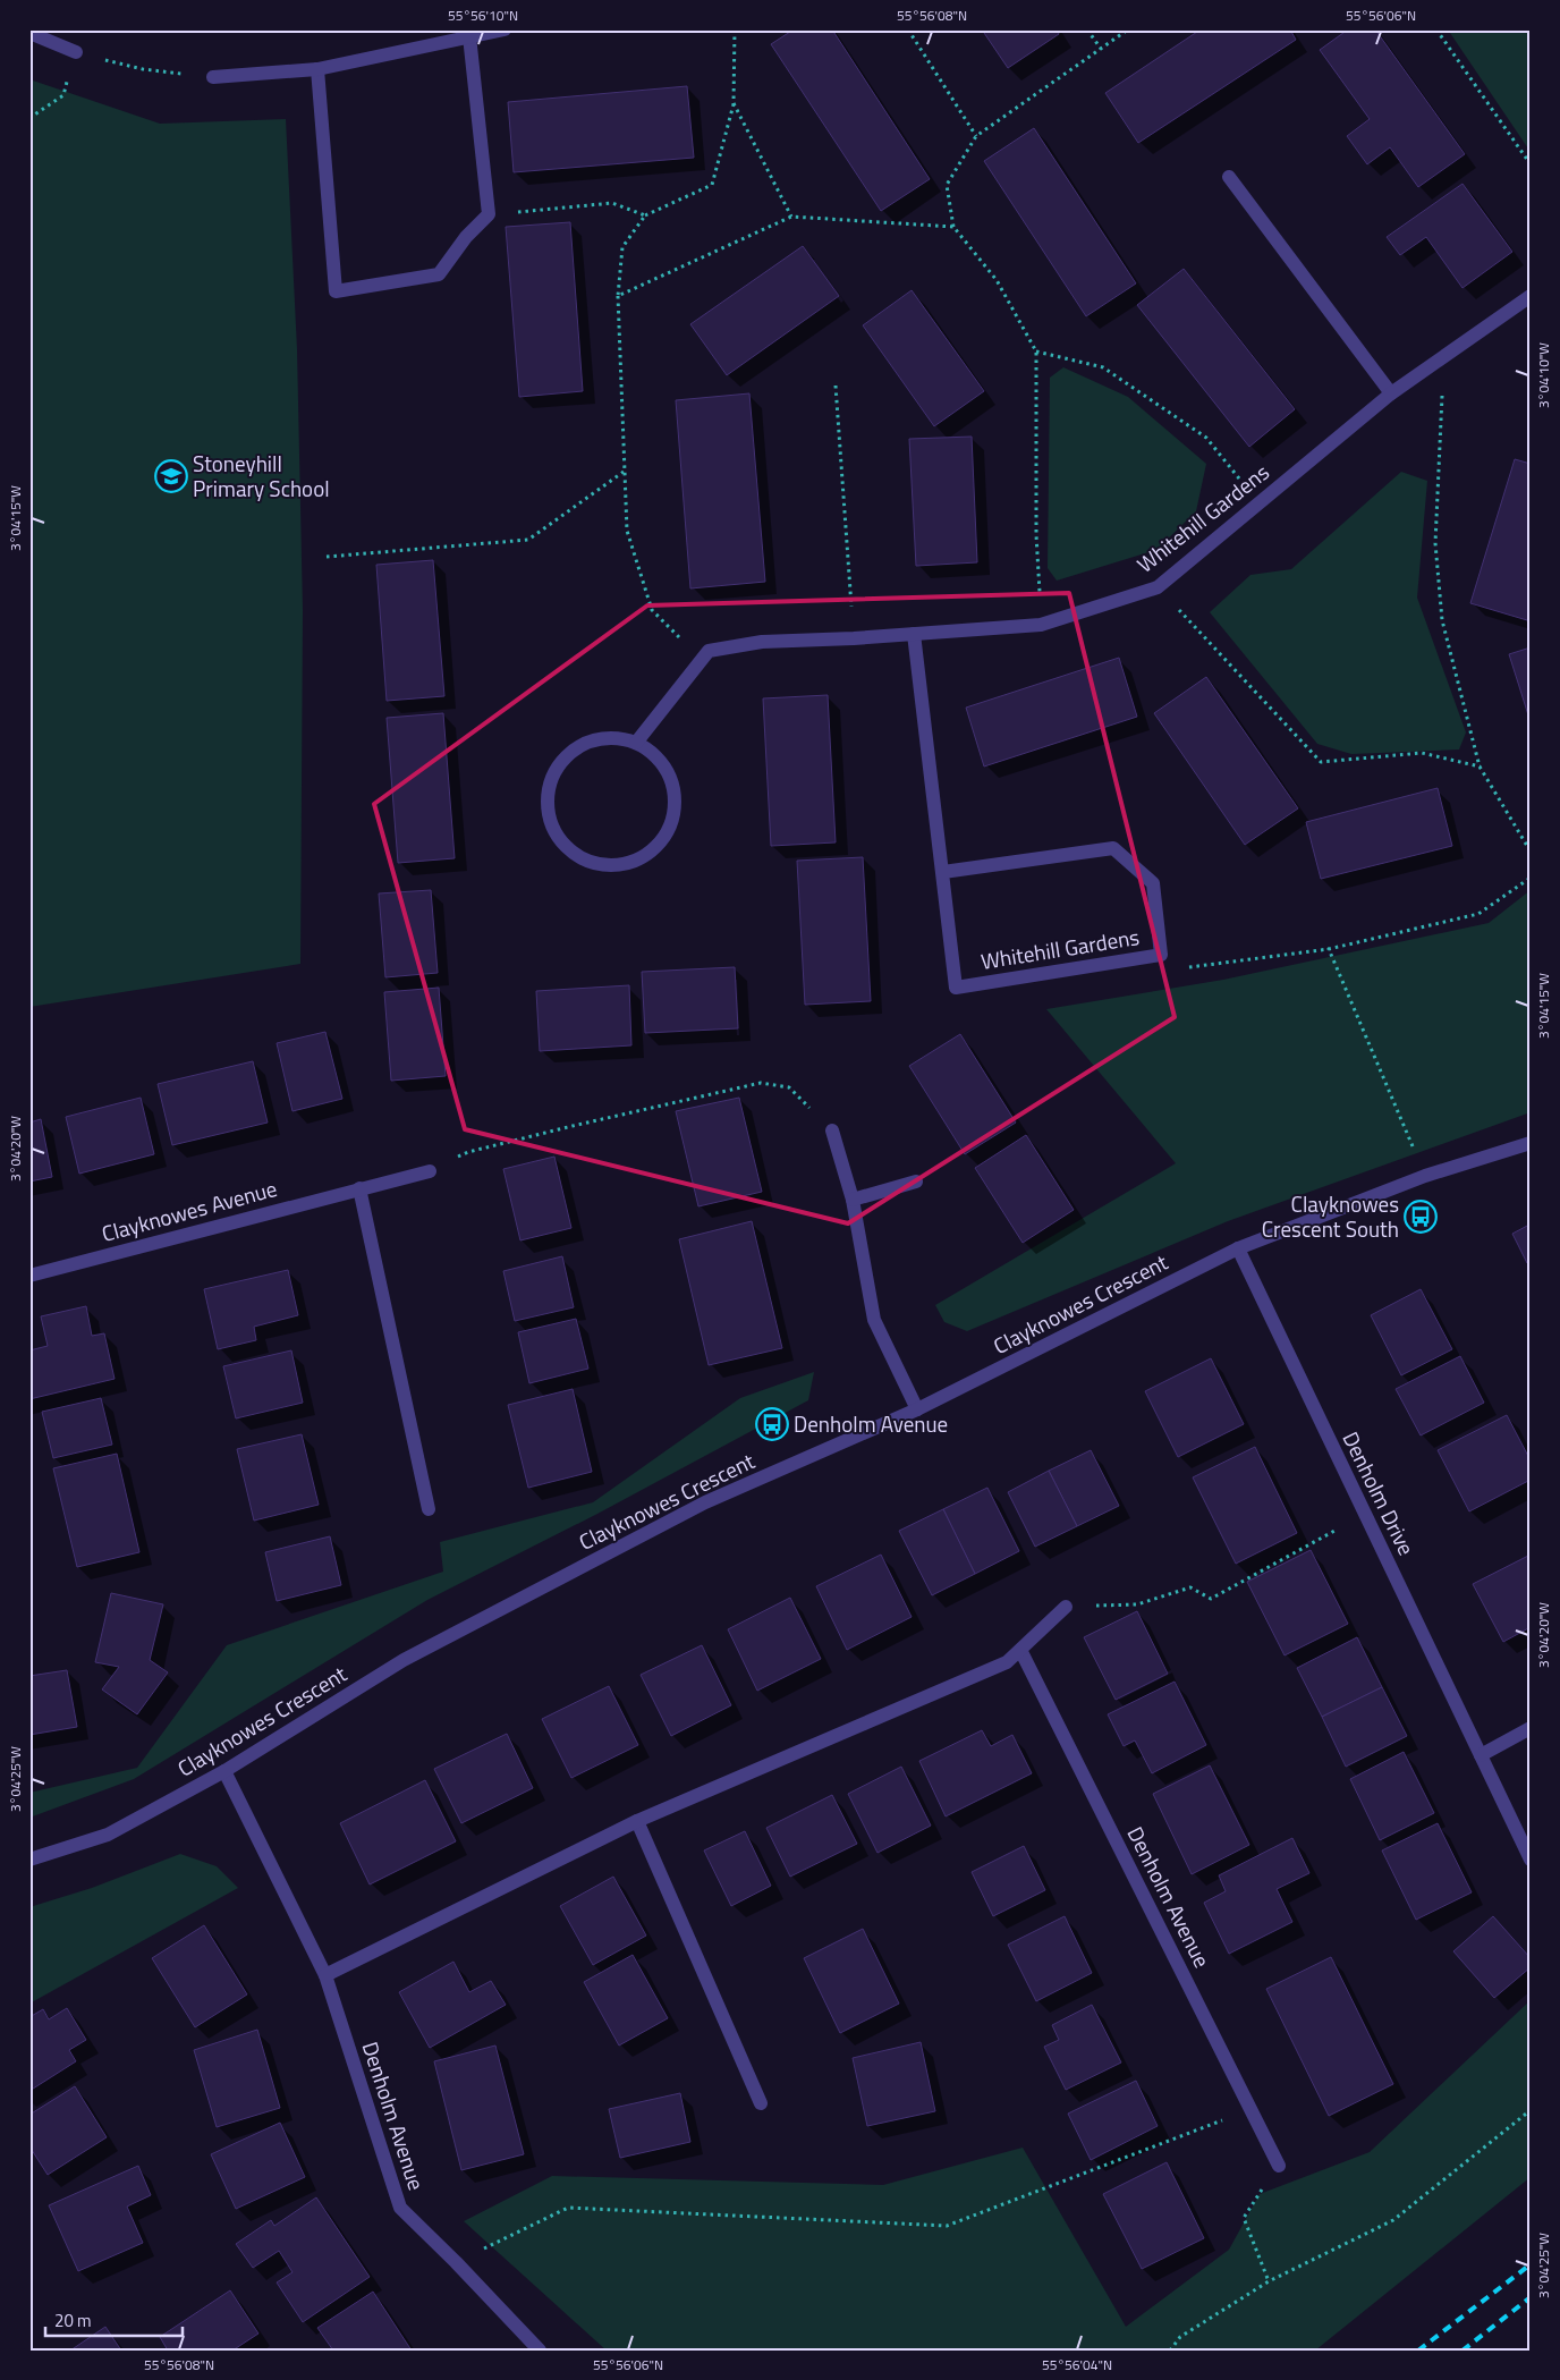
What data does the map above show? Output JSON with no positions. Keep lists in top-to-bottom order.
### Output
{
  "streets": {
    "street": [
      "Whitehill Gardens",
      "Clayknowes Avenue",
      "Clayknowes Crescent",
      "Denholm Drive",
      "Denholm Avenue"
    ]
  },
  "crossings": [
    ["Clayknowes Crescent", "Denholm Drive"],
    ["Clayknowes Crescent", "Denholm Avenue"]
  ],
  "places": {
    "school or university": ["Stoneyhill Primary School"],
    "bus stop": ["Clayknowes Crescent South", "Denholm Avenue"]
  },
  "scale_bar": "20 m",
  "coordinates": [
    "55°56'10\"N",
    "55°56'08\"N",
    "55°56'06\"N",
    "3°04'10\"W",
    "3°04'15\"W",
    "3°04'20\"W",
    "3°04'25\"W",
    "55°56'04\"N"
  ]
}
